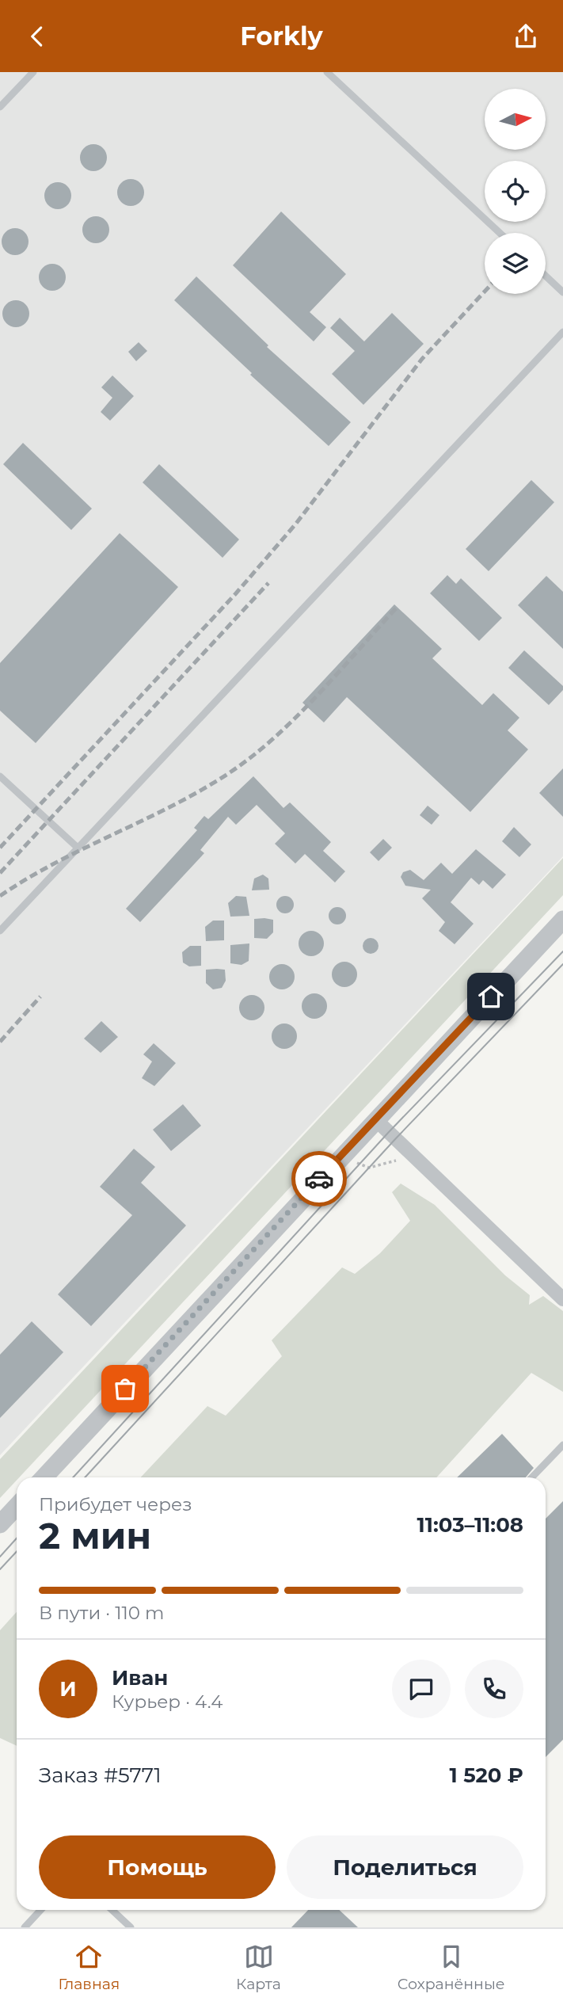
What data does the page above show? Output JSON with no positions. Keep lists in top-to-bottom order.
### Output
{
  "north": "right",
  "page": {
    "header": "Forkly",
    "heading": ["2 мин", "Прибудет через", "11:03–11:08"],
    "panel": [
      "Иван",
      "Курьер · 4.4",
      "Заказ #5771",
      "1 520 ₽"
    ],
    "bar": "В пути · 110 m",
    "round": "И",
    "buttons": ["Помощь", "Поделиться"],
    "tabs": ["Главная", "Карта", "Сохранённые"]
  }
}
